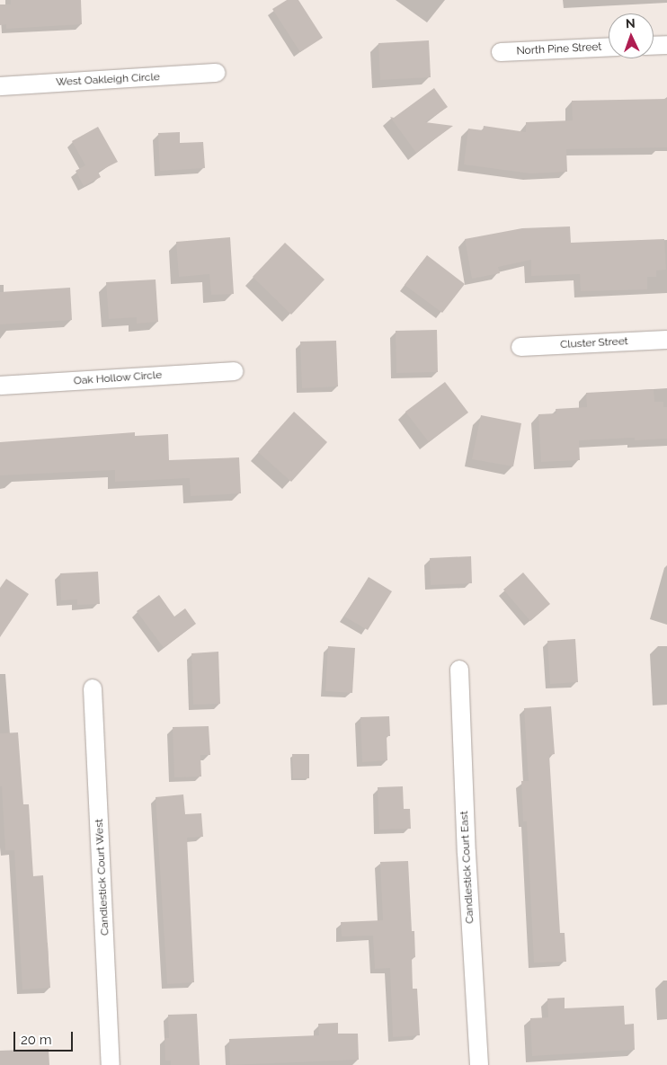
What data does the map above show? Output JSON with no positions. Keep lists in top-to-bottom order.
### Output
{
  "streets": {
    "street": [
      "North Pine Street",
      "West Oakleigh Circle",
      "Cluster Street",
      "Oak Hollow Circle",
      "Candlestick Court East",
      "Candlestick Court West"
    ]
  },
  "scale_bar": "20 m",
  "north": "top"
}
